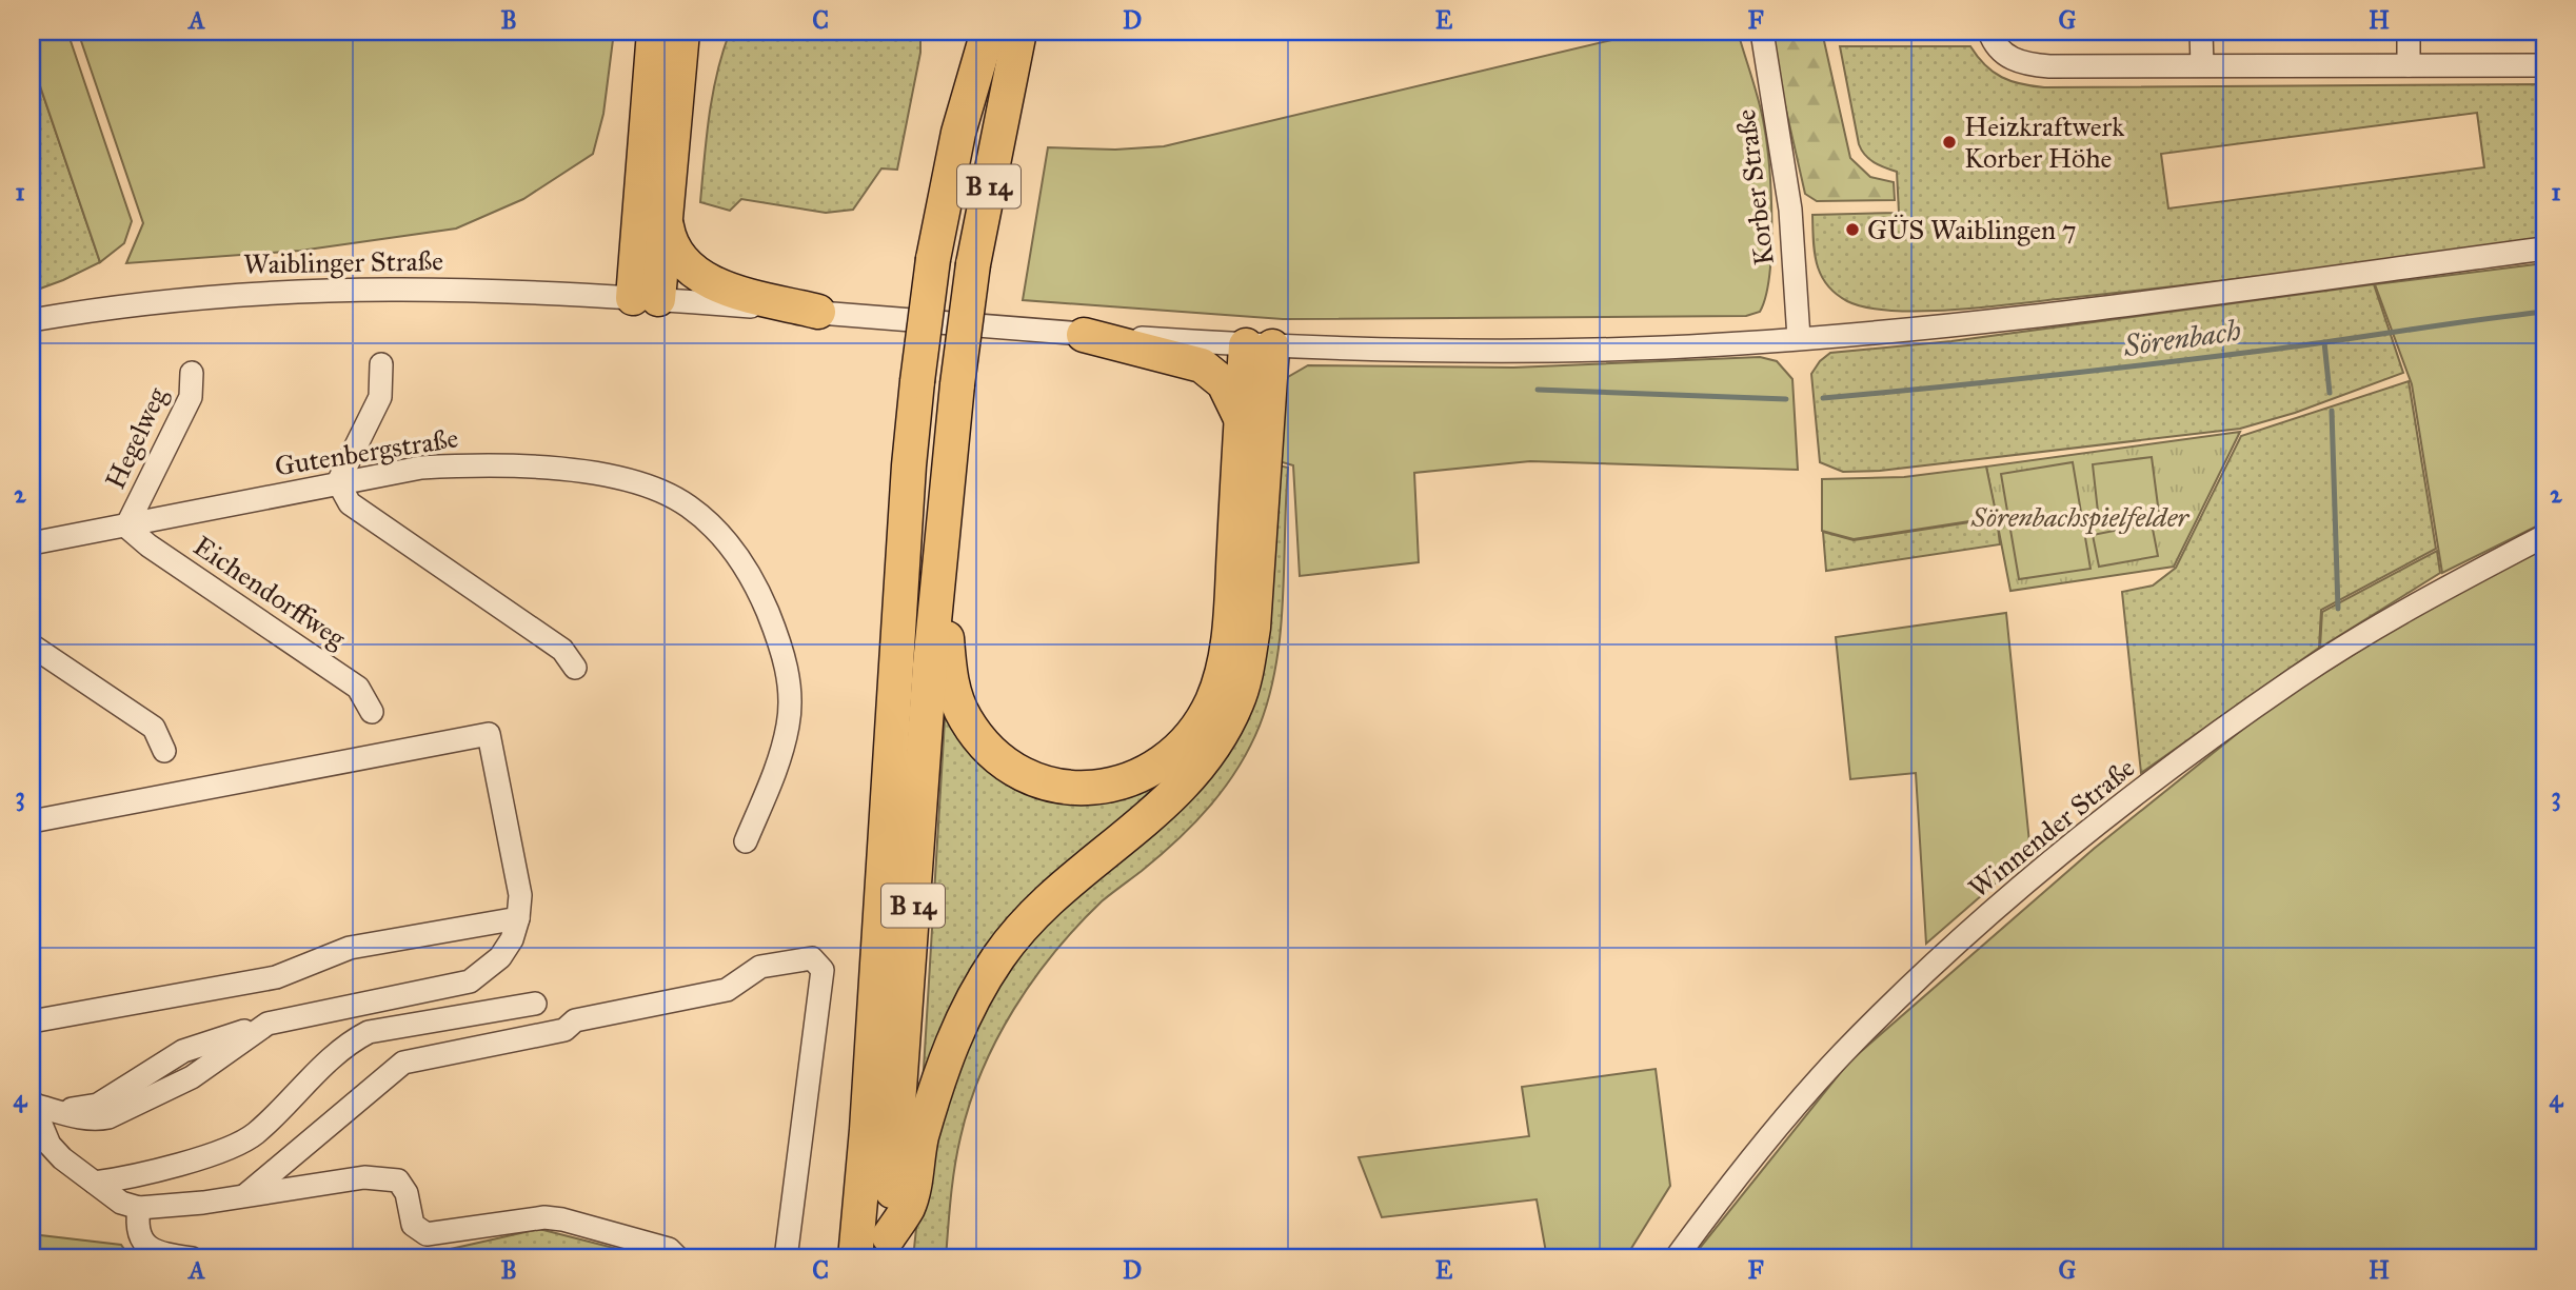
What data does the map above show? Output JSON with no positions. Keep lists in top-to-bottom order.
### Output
{
  "streets": {
    "highway": ["B 14"],
    "street": [
      "Korber Straße",
      "Waiblinger Straße",
      "Hegelweg",
      "Gutenbergstraße",
      "Eichendorffweg",
      "Winnender Straße"
    ]
  },
  "crossings": [
    ["Korber Straße", "Waiblinger Straße"],
    ["Hegelweg", "Gutenbergstraße"],
    ["Hegelweg", "Eichendorffweg"],
    ["Gutenbergstraße", "Eichendorffweg"]
  ],
  "water": ["Sörenbach"],
  "parks": ["Sörenbachspielfelder"],
  "places": ["Heizkraftwerk Korber Höhe", "GÜS Waiblingen 7"],
  "grid": {
    "columns": [
      "A",
      "B",
      "C",
      "D",
      "E",
      "F",
      "G",
      "H"
    ],
    "rows": [
      "1",
      "2",
      "3",
      "4"
    ]
  }
}
